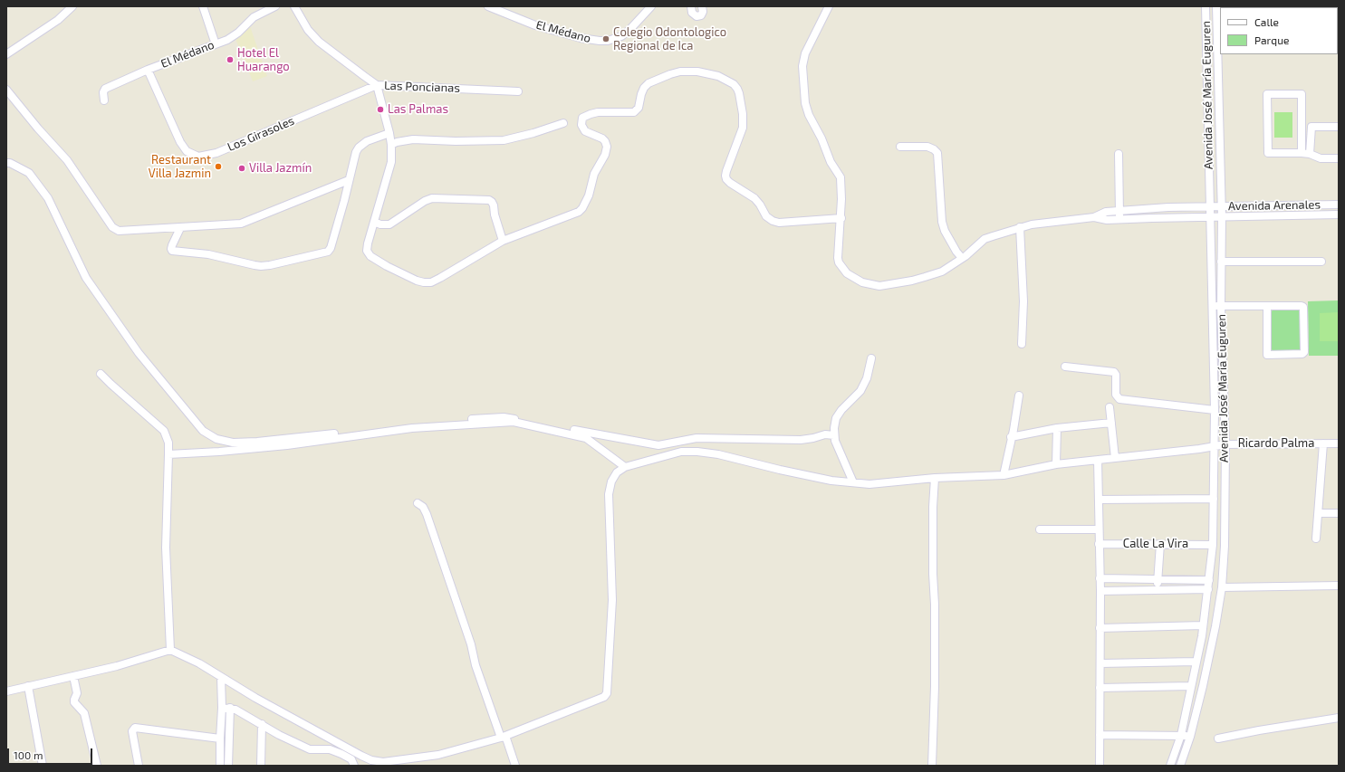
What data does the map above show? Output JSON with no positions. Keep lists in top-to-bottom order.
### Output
{
  "streets": {
    "street": [
      "El Médano",
      "Las Poncianas",
      "Avenida José María Euguren",
      "Los Girasoles",
      "Avenida Arenales",
      "Ricardo Palma",
      "Calle La Vira"
    ]
  },
  "crossings": [
    ["El Médano", "Los Girasoles"],
    ["Las Poncianas", "Los Girasoles"],
    ["Avenida José María Euguren", "Avenida Arenales"],
    ["Avenida José María Euguren", "Ricardo Palma"],
    ["Avenida José María Euguren", "Calle La Vira"]
  ],
  "places": [
    "Colegio Odontologico Regional de Ica",
    "Hotel El Huarango",
    "Las Palmas",
    "Restaurant Villa Jazmin",
    "Villa Jazmín"
  ],
  "legend": ["Calle", "Parque"],
  "scale_bar": "100 m"
}
